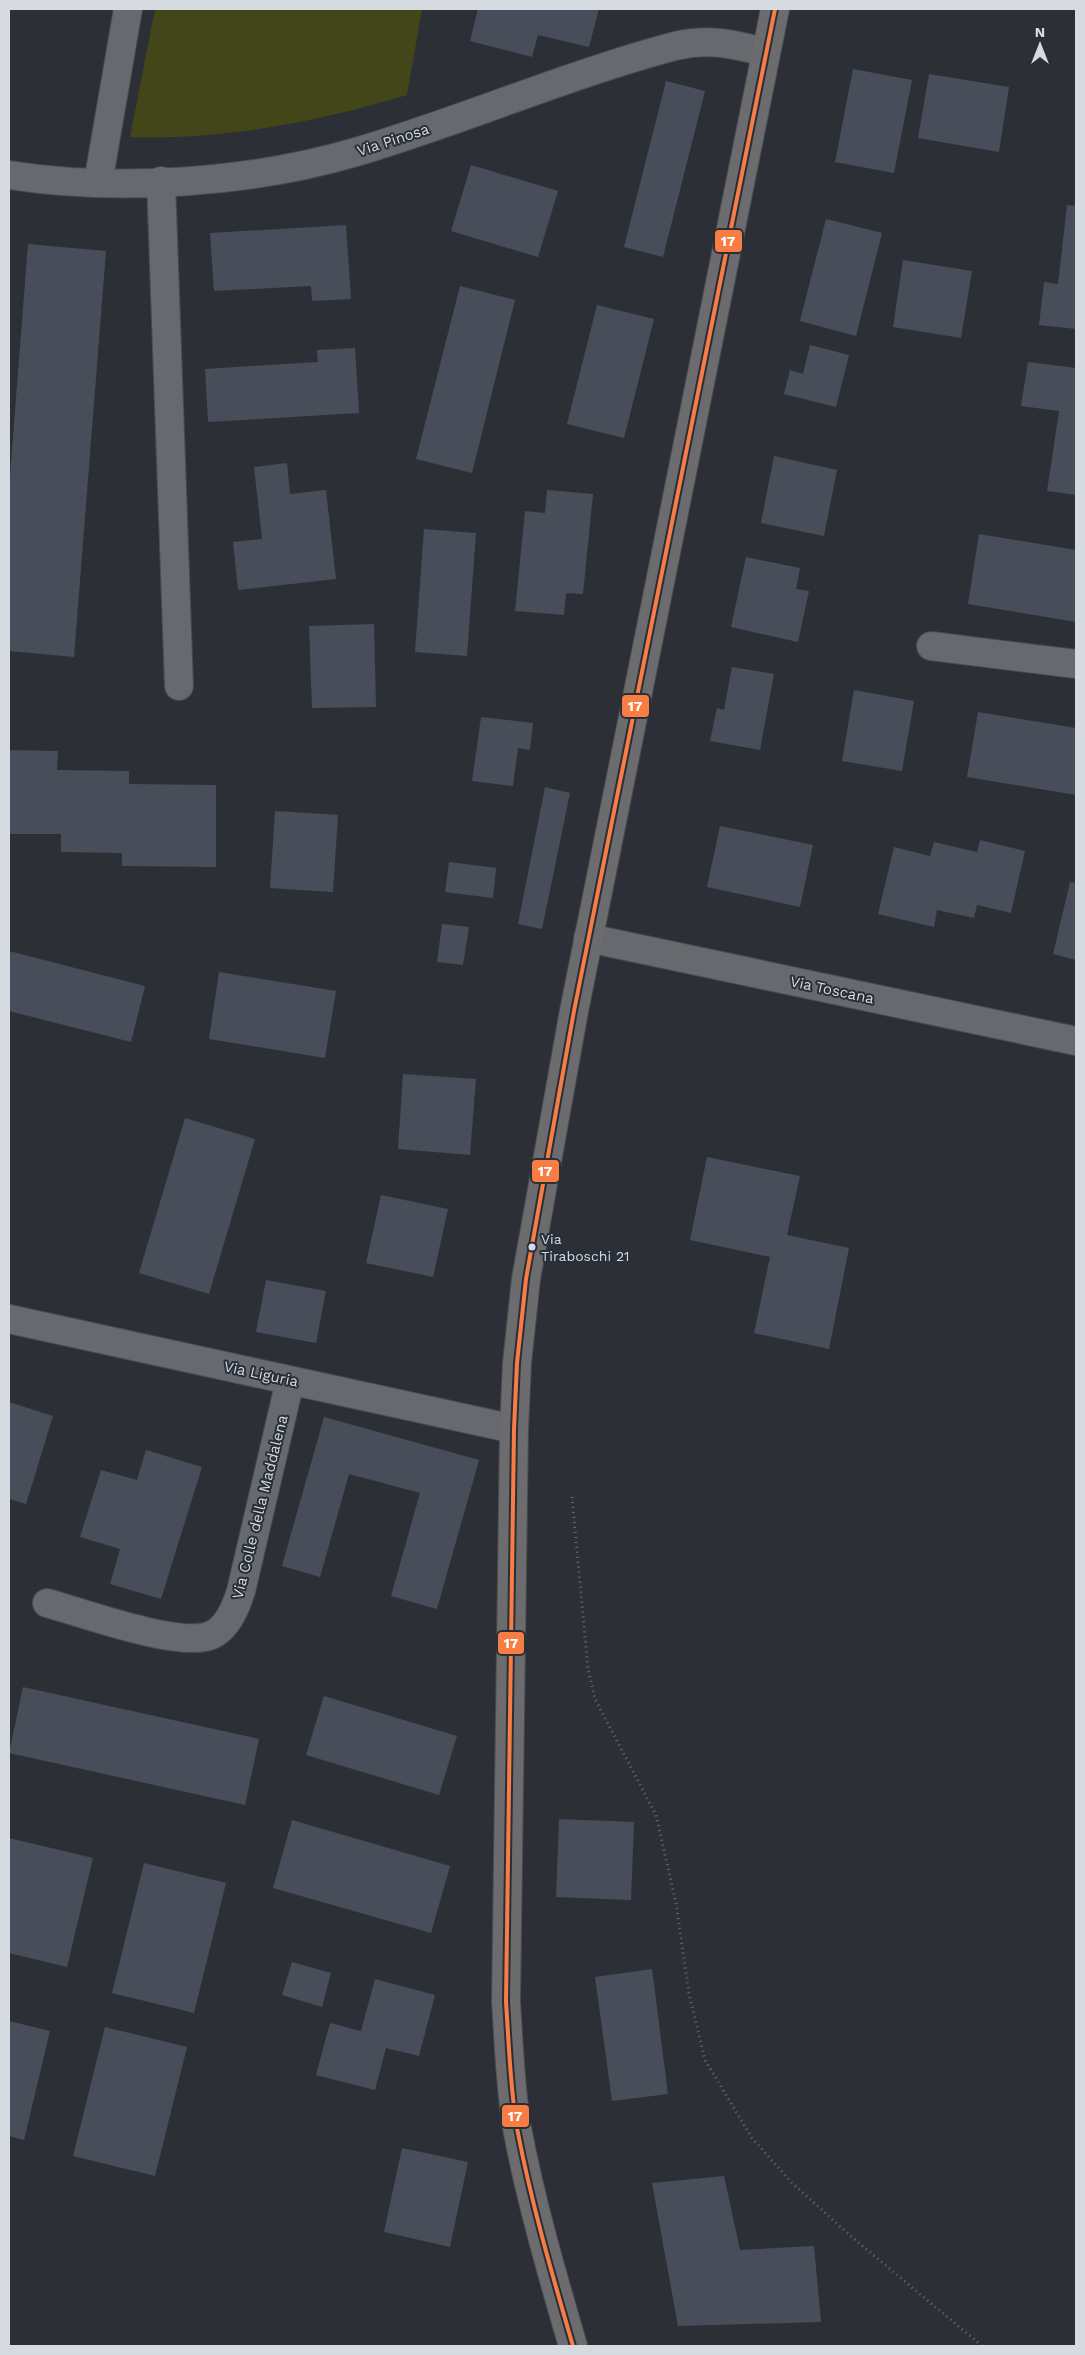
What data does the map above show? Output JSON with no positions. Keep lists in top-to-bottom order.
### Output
{
  "streets": {
    "street": [
      "Via Pinosa",
      "Via Toscana",
      "Via Liguria",
      "Via Colle della Maddalena"
    ]
  },
  "crossings": [
    ["Via Liguria", "Via Colle della Maddalena"]
  ],
  "places": ["Via Tiraboschi 21"],
  "lines": ["transit line 17"],
  "north": "top"
}
